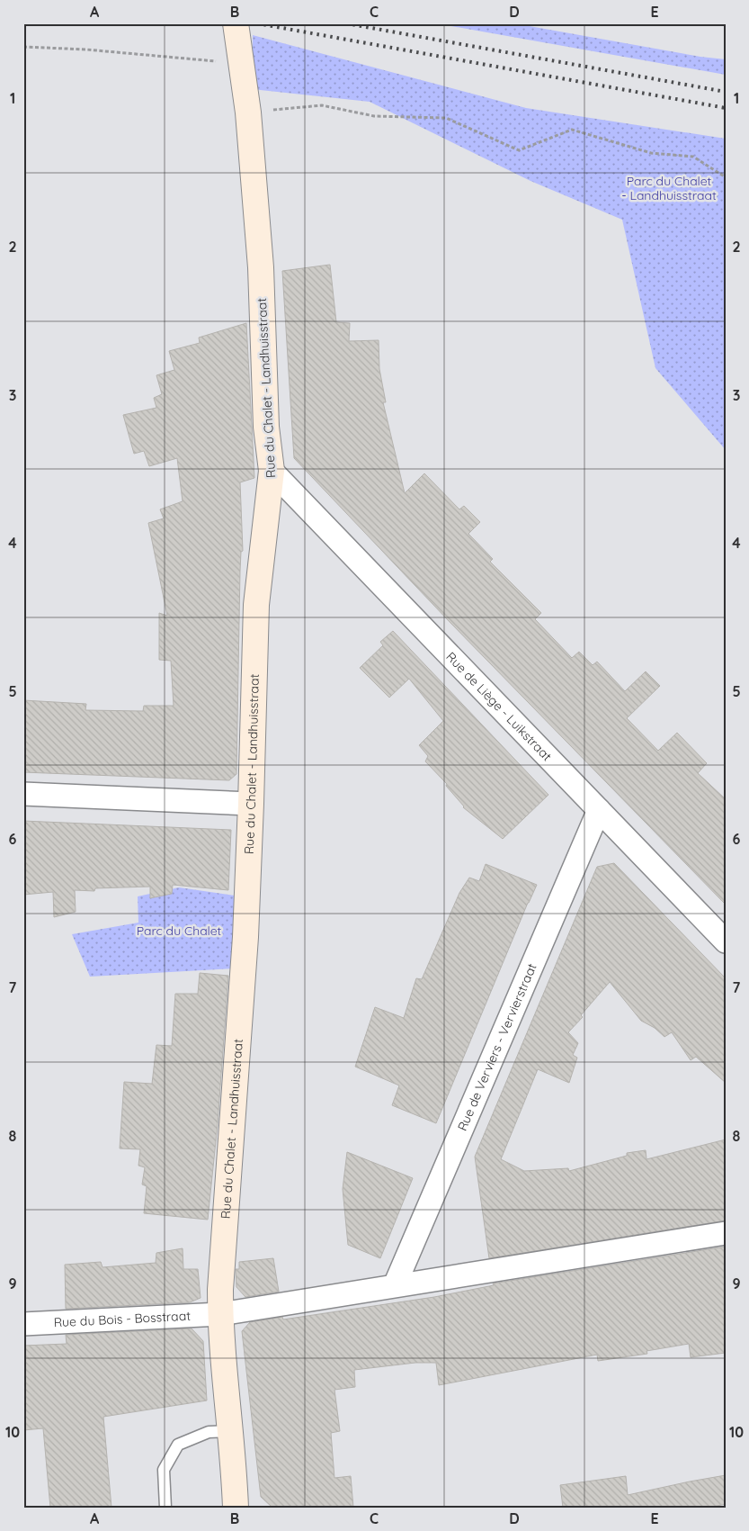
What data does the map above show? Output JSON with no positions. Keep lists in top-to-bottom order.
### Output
{
  "streets": {
    "street": [
      "Rue du Chalet - Landhuisstraat",
      "Rue de Liège - Luikstraat",
      "Rue de Verviers - Vervierstraat",
      "Rue du Bois - Bosstraat"
    ]
  },
  "crossings": [
    ["Rue du Chalet - Landhuisstraat", "Rue de Liège - Luikstraat"],
    ["Rue du Chalet - Landhuisstraat", "Rue du Bois - Bosstraat"],
    ["Rue de Liège - Luikstraat", "Rue de Verviers - Vervierstraat"],
    ["Rue de Verviers - Vervierstraat", "Rue du Bois - Bosstraat"]
  ],
  "parks": ["Parc du Chalet - Landhuisstraat", "Parc du Chalet"],
  "grid": {
    "columns": [
      "A",
      "B",
      "C",
      "D",
      "E"
    ],
    "rows": [
      "1",
      "2",
      "3",
      "4",
      "5",
      "6",
      "7",
      "8",
      "9",
      "10"
    ]
  }
}
